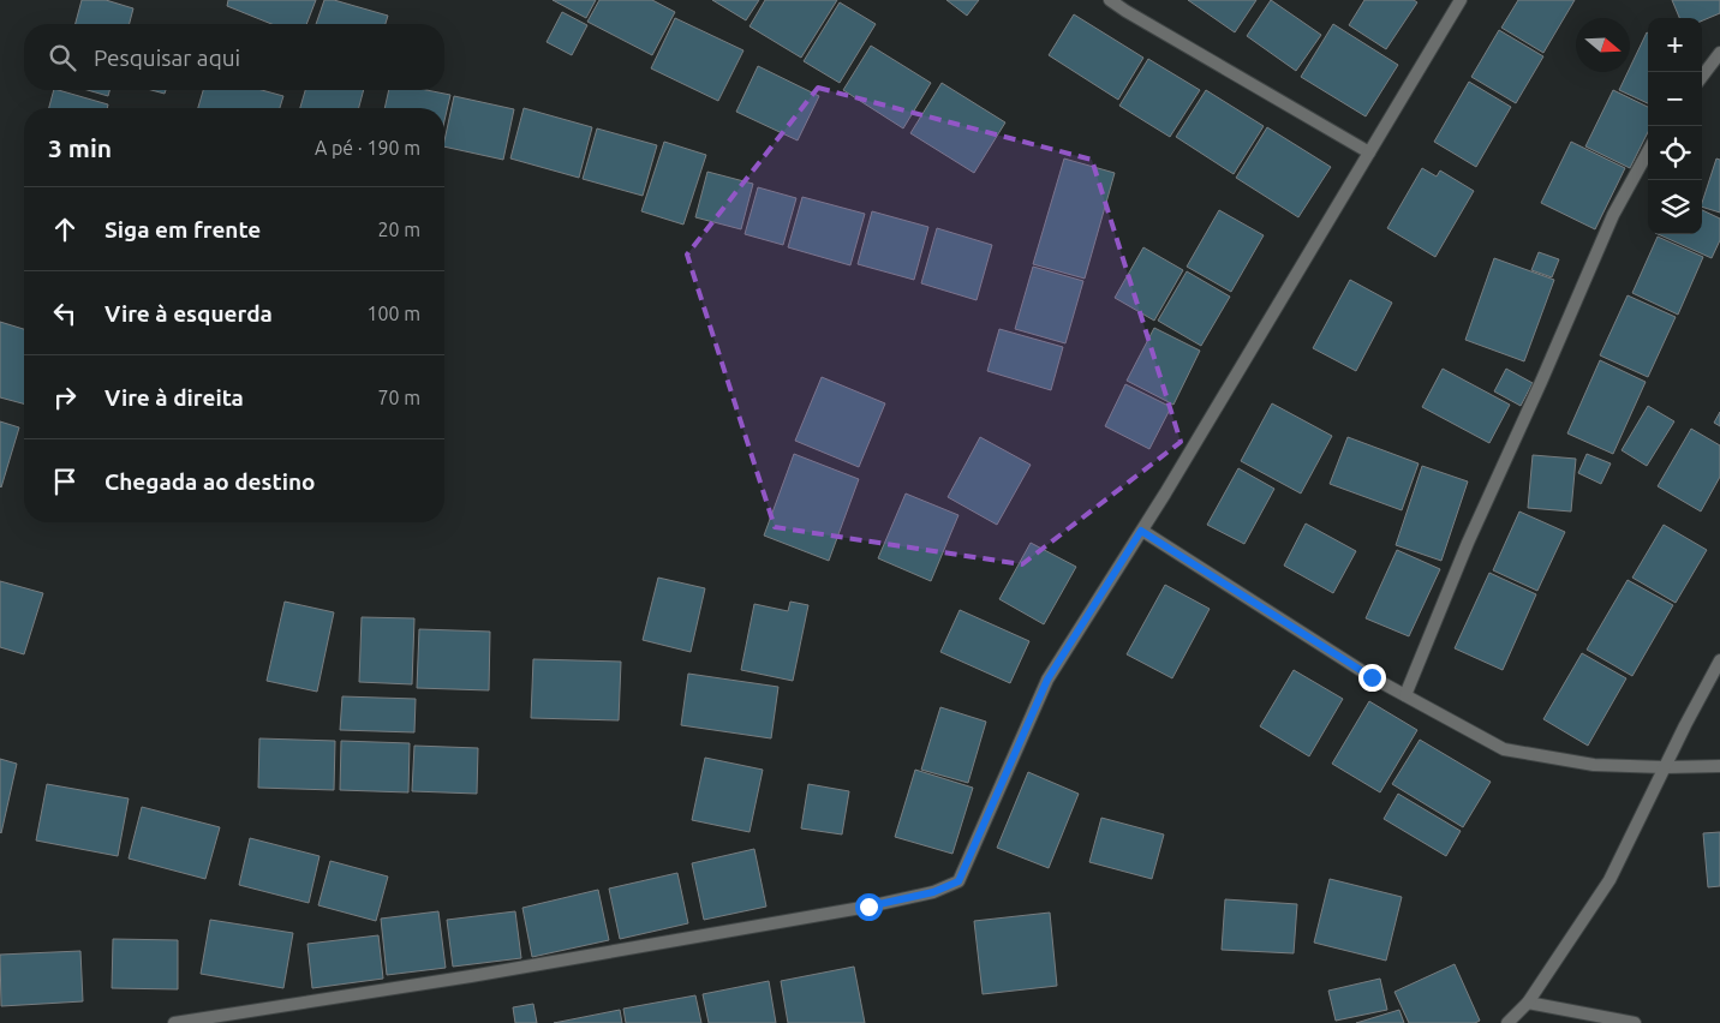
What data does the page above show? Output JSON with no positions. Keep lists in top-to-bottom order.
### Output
{
  "north": "right",
  "page": {
    "map_buttons": ["+", "−"],
    "search": "Pesquisar aqui",
    "heading": ["3 min", "A pé · 190 m"],
    "list": [
      ["Siga em frente", "20 m"],
      ["Vire à esquerda", "100 m"],
      ["Vire à direita", "70 m"],
      "Chegada ao destino"
    ]
  }
}
